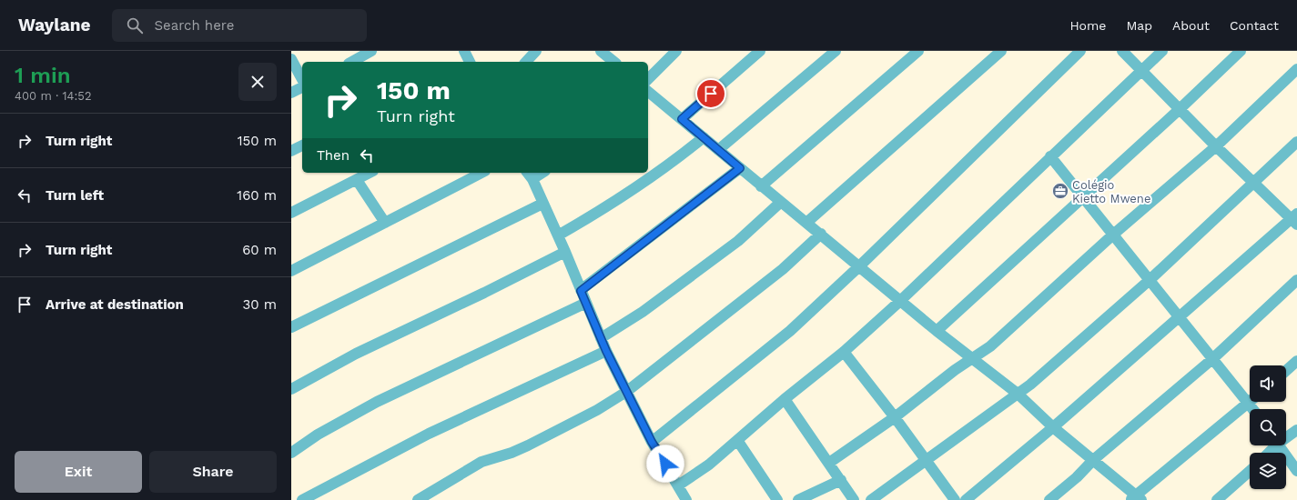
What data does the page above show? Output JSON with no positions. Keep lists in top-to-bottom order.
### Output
{
  "places": {
    "office": ["Colégio Kietto Mwene"]
  },
  "page": {
    "header": "Waylane",
    "search": "Search here",
    "nav": [
      "Home",
      "Map",
      "About",
      "Contact"
    ],
    "heading": ["1 min", "400 m · 14:52"],
    "turn": ["150 m", "Turn right"],
    "list": [
      {
        "name": "Turn right",
        "value": "150 m"
      },
      {
        "name": "Turn left",
        "value": "160 m"
      },
      {
        "name": "Turn right",
        "value": "60 m"
      },
      {
        "name": "Arrive at destination",
        "value": "30 m"
      }
    ],
    "then": "Then",
    "buttons": ["Exit", "Share"]
  }
}
